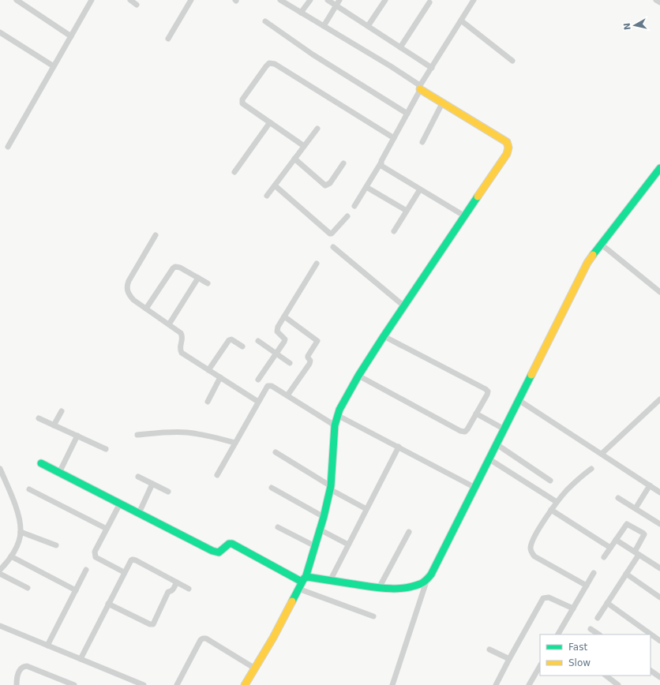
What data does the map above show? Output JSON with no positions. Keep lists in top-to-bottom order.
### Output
{
  "legend": ["Fast", "Slow"],
  "north": "left"
}
